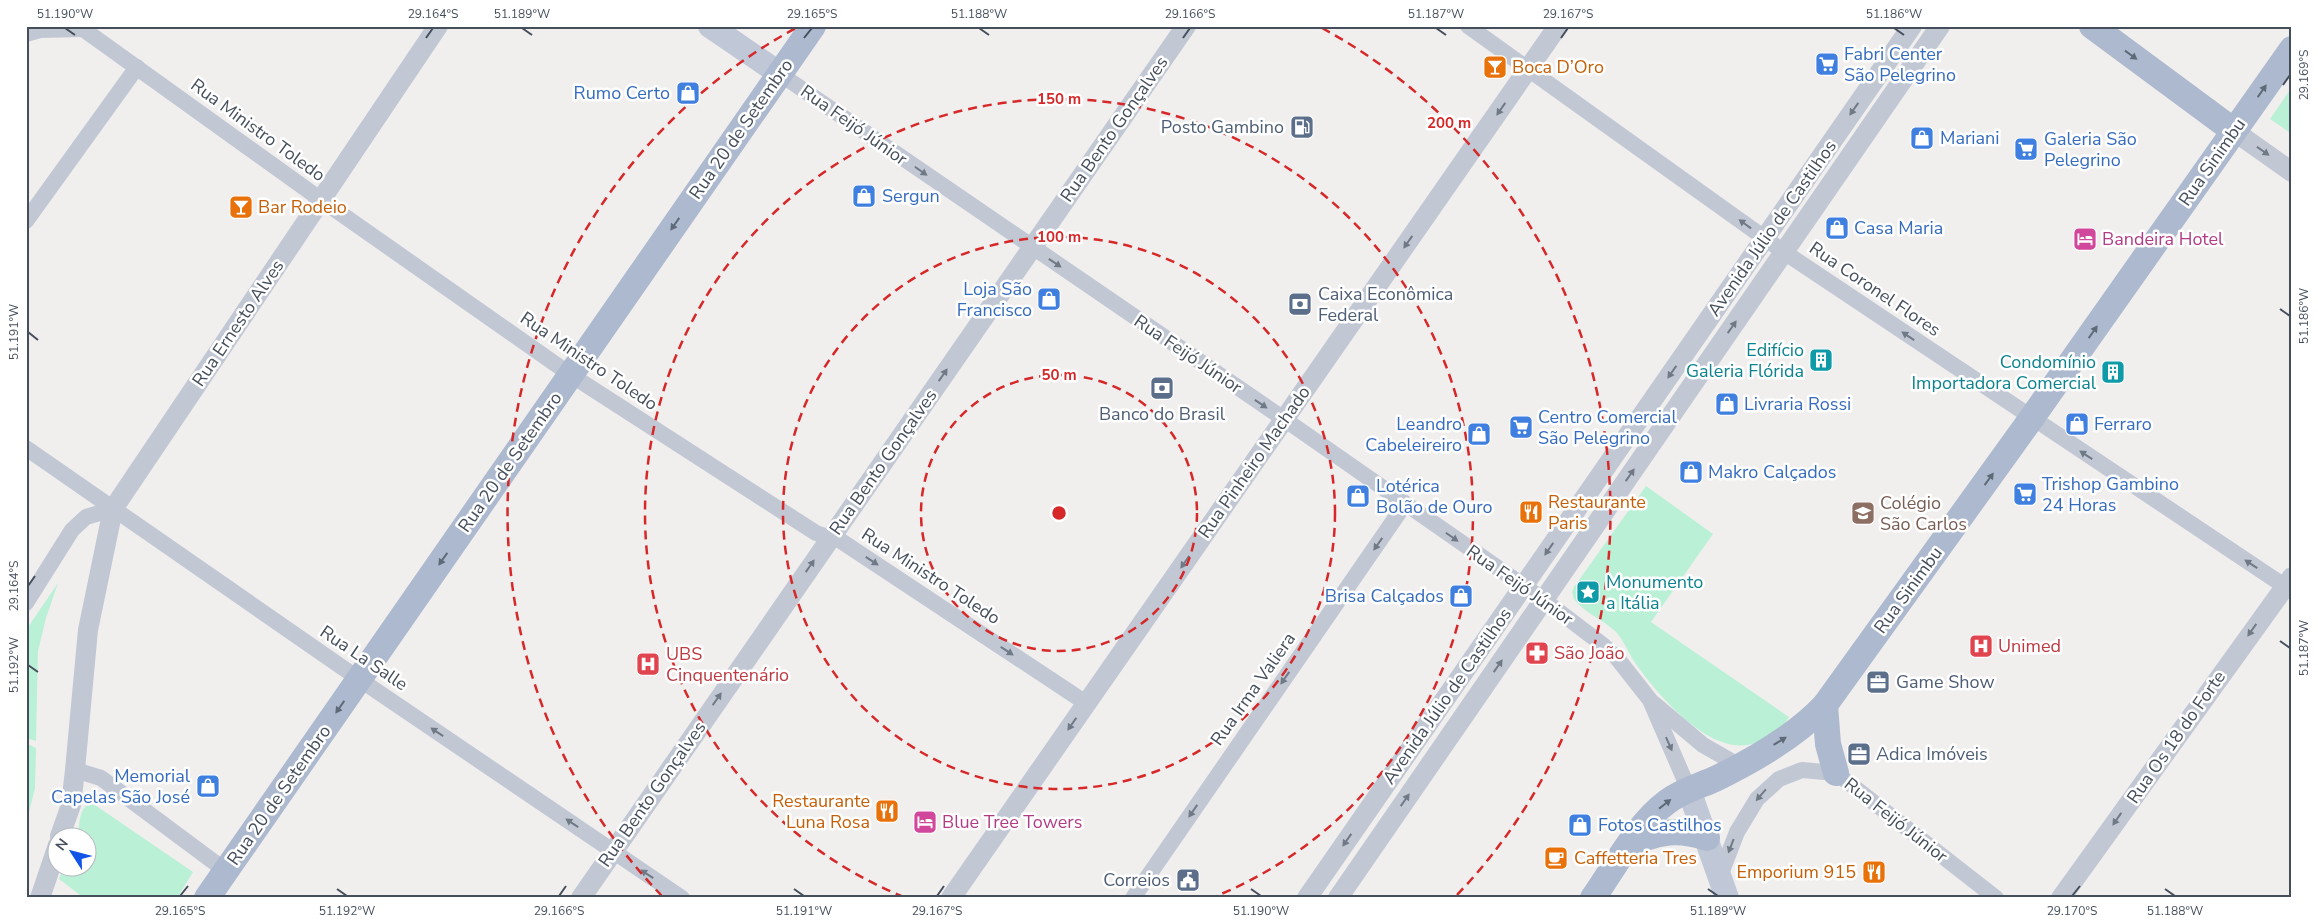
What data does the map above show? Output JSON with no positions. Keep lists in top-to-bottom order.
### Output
{
  "streets": {
    "main road": ["Rua Feijó Júnior", "Rua 20 de Setembro", "Rua Sinimbu"],
    "street": [
      "Rua Bento Gonçalves",
      "Rua Ministro Toledo",
      "Avenida Júlio de Castilhos",
      "Rua Coronel Flores",
      "Rua Ernesto Alves",
      "Rua Pinheiro Machado",
      "Rua La Salle",
      "Rua Irma Valiera",
      "Rua Os 18 do Forte"
    ]
  },
  "crossings": [
    ["Rua Feijó Júnior", "Rua 20 de Setembro"],
    ["Rua Feijó Júnior", "Rua Bento Gonçalves"],
    ["Rua Feijó Júnior", "Rua Sinimbu"],
    ["Rua Feijó Júnior", "Avenida Júlio de Castilhos"],
    ["Rua Feijó Júnior", "Rua Pinheiro Machado"],
    ["Rua Feijó Júnior", "Rua Irma Valiera"],
    ["Rua 20 de Setembro", "Rua Ministro Toledo"],
    ["Rua 20 de Setembro", "Rua La Salle"],
    ["Rua Bento Gonçalves", "Rua Ministro Toledo"],
    ["Rua Bento Gonçalves", "Rua La Salle"],
    ["Rua Ministro Toledo", "Rua Ernesto Alves"],
    ["Rua Ministro Toledo", "Rua Pinheiro Machado"],
    ["Rua Sinimbu", "Rua Coronel Flores"],
    ["Avenida Júlio de Castilhos", "Rua Coronel Flores"],
    ["Rua Coronel Flores", "Rua Pinheiro Machado"],
    ["Rua Coronel Flores", "Rua Os 18 do Forte"],
    ["Rua Ernesto Alves", "Rua La Salle"]
  ],
  "one_way": [
    "Rua Feijó Júnior",
    "Rua 20 de Setembro",
    "Rua Bento Gonçalves",
    "Rua Sinimbu",
    "Rua Coronel Flores",
    "Rua Pinheiro Machado",
    "Rua La Salle",
    "Rua Irma Valiera",
    "Rua Os 18 do Forte"
  ],
  "places": {
    "supermarket": [
      "Fabri Center São Pelegrino",
      "Galeria São Pelegrino",
      "Centro Comercial São Pelegrino",
      "Trishop Gambino 24 Horas"
    ],
    "bar": ["Boca D’Oro", "Bar Rodeio"],
    "shop": [
      "Rumo Certo",
      "Mariani",
      "Sergun",
      "Casa Maria",
      "Loja São Francisco",
      "Livraria Rossi",
      "Ferraro",
      "Leandro Cabeleireiro",
      "Makro Calçados",
      "Lotérica Bolão de Ouro",
      "Brisa Calçados",
      "Memorial Capelas São José",
      "Fotos Castilhos"
    ],
    "fuel station": ["Posto Gambino"],
    "hotel": ["Bandeira Hotel", "Blue Tree Towers"],
    "bank": ["Caixa Econômica Federal", "Banco do Brasil"],
    "building": ["Edifício Galeria Flórida", "Condomínio Importadora Comercial"],
    "restaurant": ["Restaurante Paris", "Restaurante Luna Rosa", "Emporium 915"],
    "school or university": ["Colégio São Carlos"],
    "place": ["Monumento a Itália"],
    "hospital": ["Unimed", "UBS Cinquentenário"],
    "pharmacy": ["São João"],
    "office": ["Game Show", "Adica Imóveis"],
    "cafe": ["Caffetteria Tres"],
    "public building": ["Correios"]
  },
  "north": "top left",
  "coordinates": [
    "51.190°W",
    "29.164°S",
    "51.189°W",
    "29.165°S",
    "51.188°W",
    "29.166°S",
    "51.187°W",
    "29.167°S",
    "51.186°W",
    "29.169°S",
    "51.191°W",
    "51.192°W",
    "29.170°S"
  ],
  "rings": [
    "150 m",
    "200 m",
    "100 m",
    "50 m"
  ]
}
